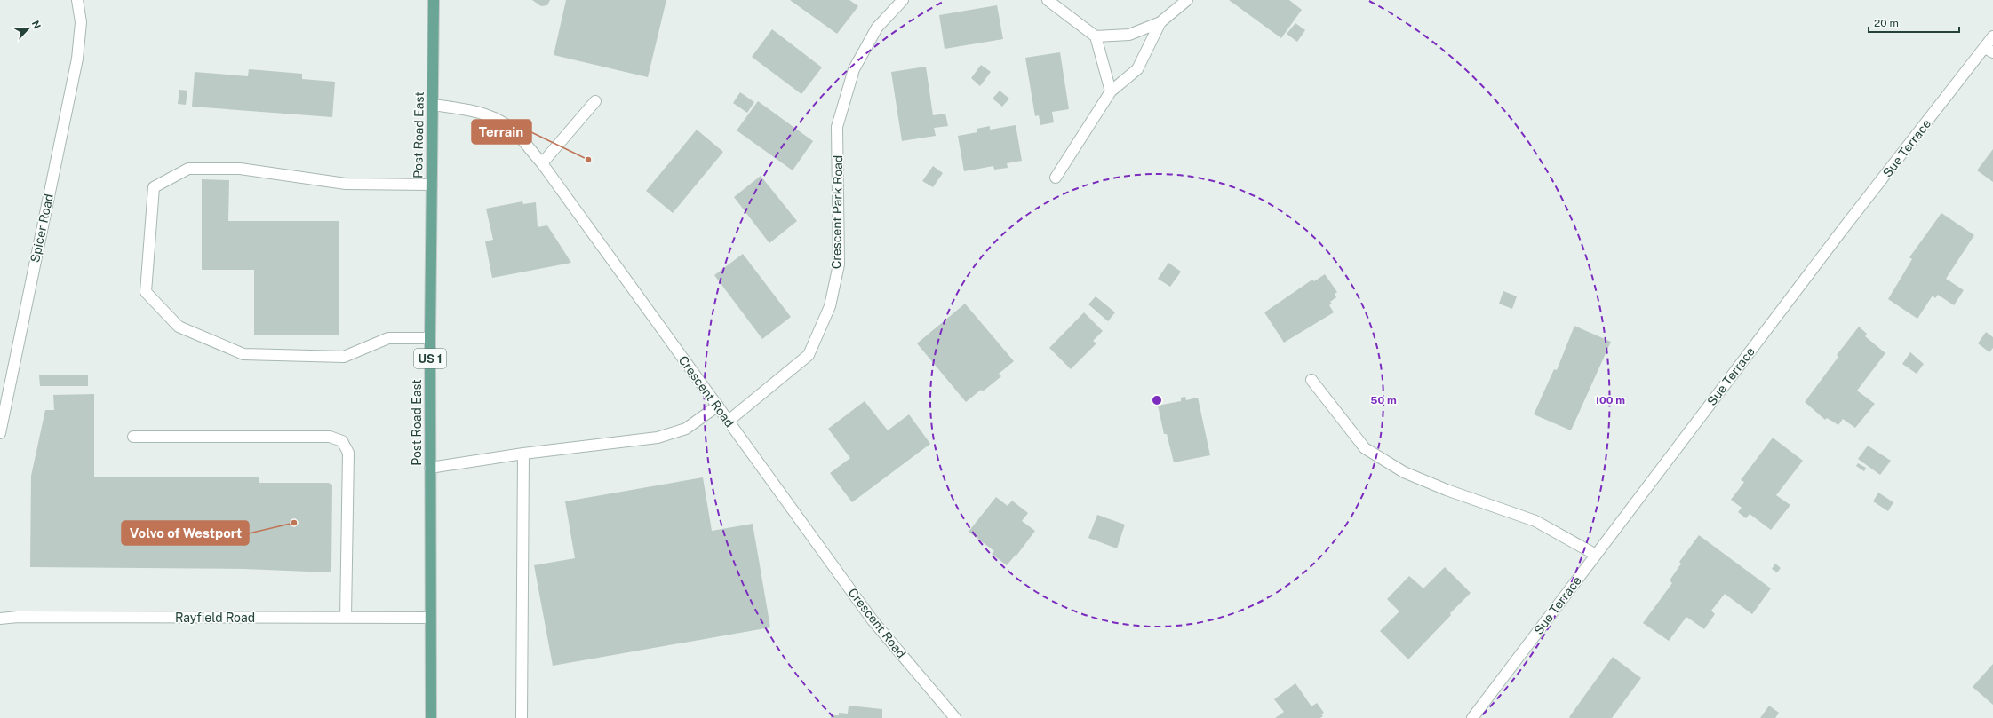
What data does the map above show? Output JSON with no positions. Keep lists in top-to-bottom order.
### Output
{
  "streets": {
    "main road": ["Post Road East", "US 1"],
    "street": [
      "Sue Terrace",
      "Crescent Park Road",
      "Spicer Road",
      "Crescent Road",
      "Rayfield Road"
    ]
  },
  "crossings": [
    ["Post Road East", "Crescent Road"],
    ["Post Road East", "Rayfield Road"],
    ["Crescent Park Road", "Crescent Road"]
  ],
  "places": ["Terrain", "Volvo of Westport"],
  "scale_bar": "20 m",
  "north": "top right",
  "rings": ["50 m", "100 m"]
}
